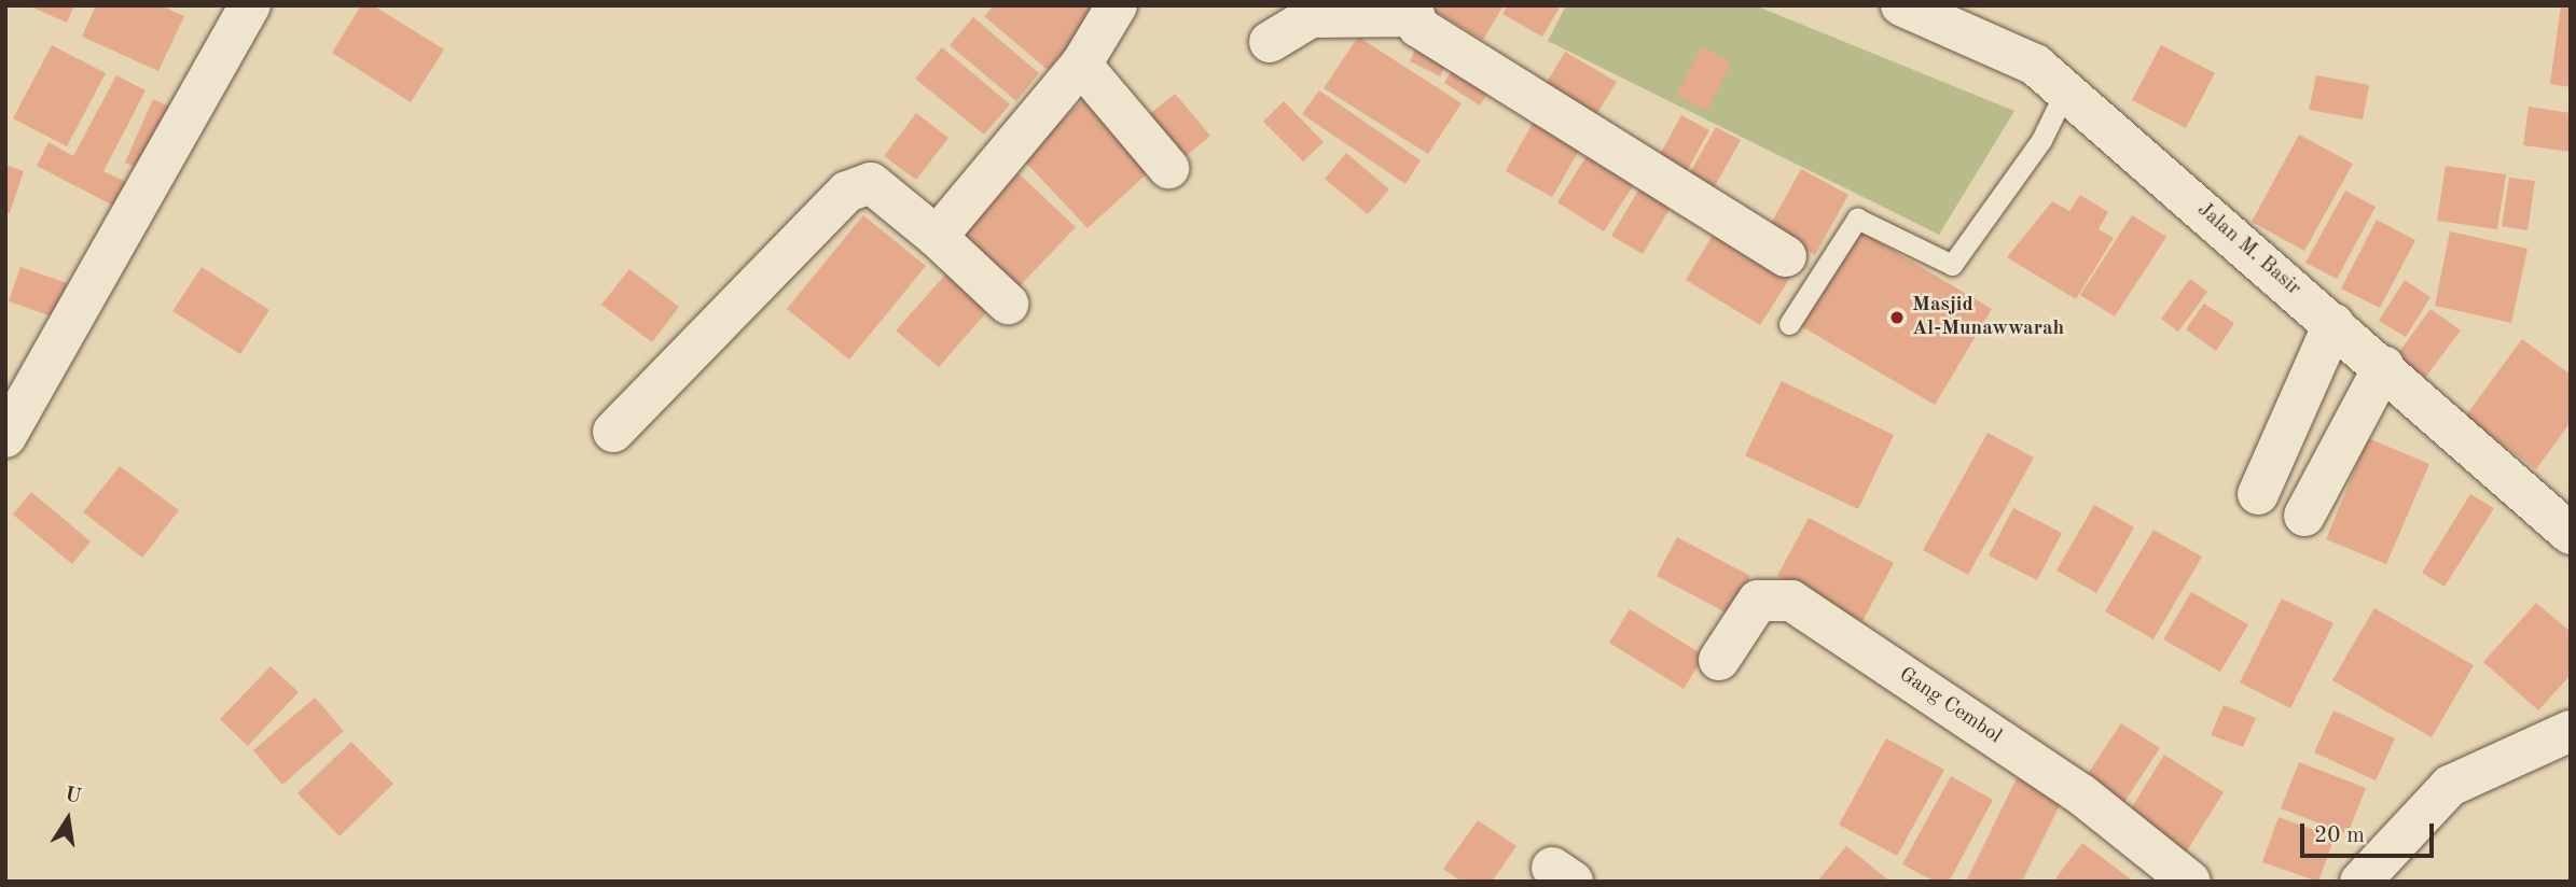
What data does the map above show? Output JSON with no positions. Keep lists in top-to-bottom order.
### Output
{
  "streets": {
    "street": ["Jalan M. Basir", "Gang Cembol"]
  },
  "places": ["Masjid Al-Munawwarah"],
  "scale_bar": "20 m",
  "north": "top"
}
